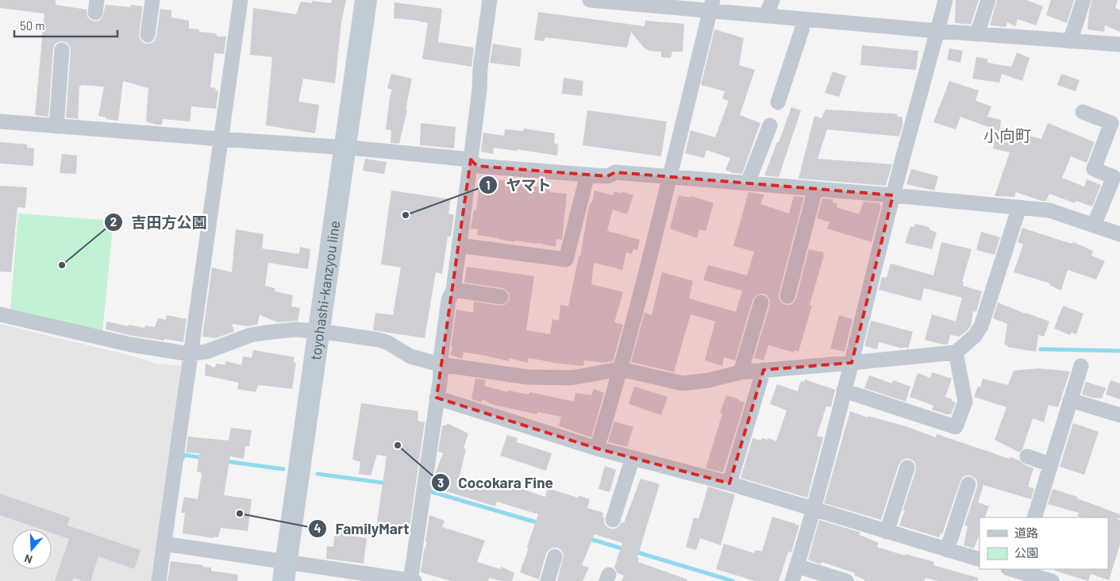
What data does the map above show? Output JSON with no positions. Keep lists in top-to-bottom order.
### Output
{
  "streets": {
    "main road": ["toyohashi-kanzyou line"]
  },
  "districts": ["小向町"],
  "places": [
    "ヤマト",
    "吉田方公園",
    "Cocokara Fine",
    "FamilyMart"
  ],
  "legend": ["道路", "公園"],
  "scale_bar": "50 m",
  "north": "bottom"
}
